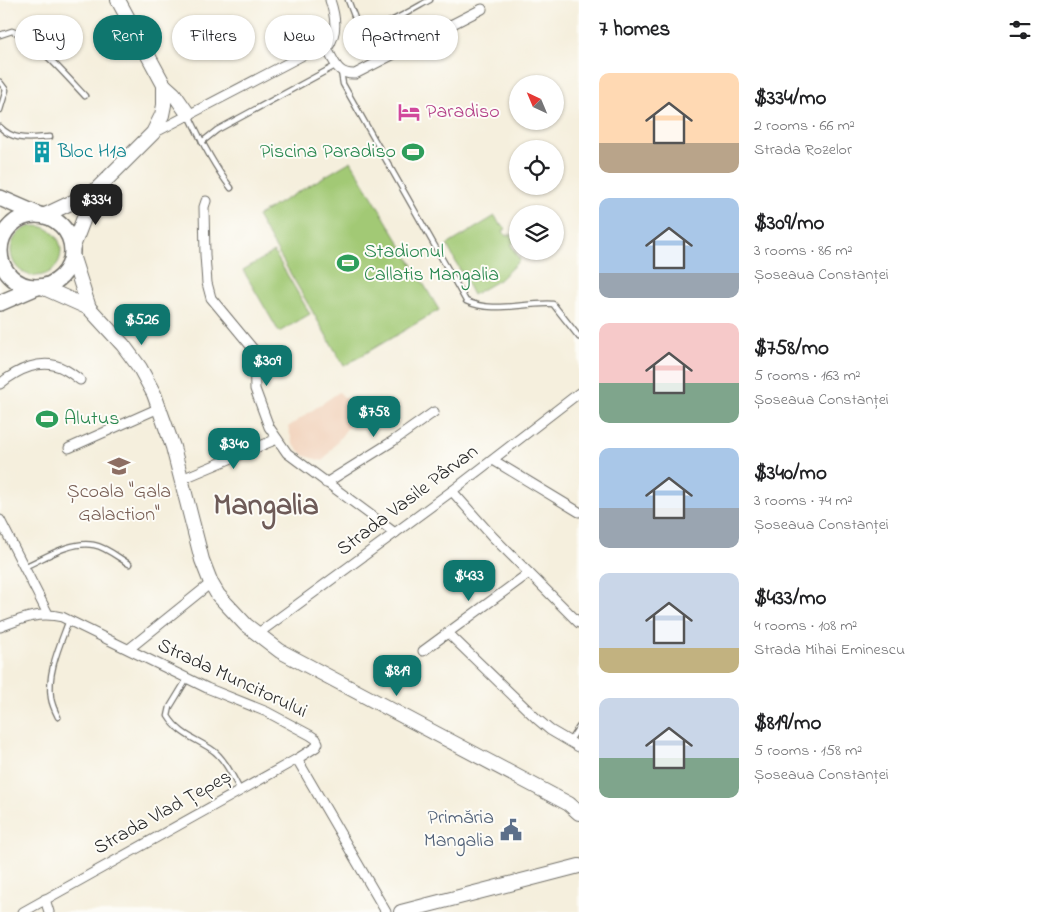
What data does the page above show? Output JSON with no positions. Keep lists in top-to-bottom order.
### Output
{
  "streets": {
    "street": ["Strada Vasile Pârvan", "Strada Muncitorului", "Strada Vlad Țepeș"]
  },
  "crossings": [
    ["Strada Muncitorului", "Strada Vlad Țepeș"]
  ],
  "districts": ["Mangalia"],
  "places": {
    "hotel": ["Paradiso"],
    "building": ["Bloc H1a"],
    "sports": ["Piscina Paradiso", "Stadionul Callatis Mangalia", "Alutus"],
    "school or university": ["Școala \"Gala Galaction\""],
    "public building": ["Primăria Mangalia"]
  },
  "north": "top left",
  "page": {
    "heading": "7 homes",
    "chip": [
      "Buy",
      "Rent",
      "Filters",
      "New",
      "Apartment"
    ],
    "list": [
      {
        "name": "$334/mo",
        "note": "2 rooms · 66 m² · Strada Rozelor"
      },
      {
        "name": "$309/mo",
        "note": "3 rooms · 86 m² · Șoseaua Constanței"
      },
      {
        "name": "$758/mo",
        "note": "5 rooms · 163 m² · Șoseaua Constanței"
      },
      {
        "name": "$340/mo",
        "note": "3 rooms · 74 m² · Șoseaua Constanței"
      },
      {
        "name": "$433/mo",
        "note": "4 rooms · 108 m² · Strada Mihai Eminescu"
      },
      {
        "name": "$819/mo",
        "note": "5 rooms · 158 m² · Șoseaua Constanței"
      }
    ],
    "price": [
      "$334",
      "$526",
      "$309",
      "$758",
      "$340",
      "$433",
      "$819"
    ]
  }
}
